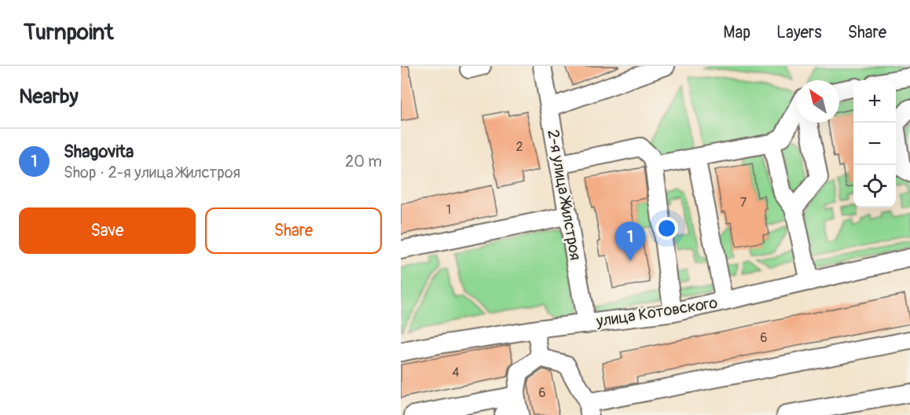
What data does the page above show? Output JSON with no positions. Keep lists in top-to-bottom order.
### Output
{
  "streets": {
    "street": ["2-я улица Жилстроя", "улица Котовского"]
  },
  "crossings": [
    ["2-я улица Жилстроя", "улица Котовского"]
  ],
  "house_numbers": [
    "2",
    "7",
    "1",
    "6",
    "4",
    "6"
  ],
  "north": "top left",
  "page": {
    "header": "Turnpoint",
    "nav": ["Map", "Layers", "Share"],
    "heading": "Nearby",
    "map_buttons": ["+", "−"],
    "list": [
      {
        "mark": "1",
        "name": "Shagovita",
        "note": "Shop · 2-я улица Жилстроя",
        "value": "20 m"
      }
    ],
    "buttons": ["Save", "Share"],
    "pins": "1"
  }
}
